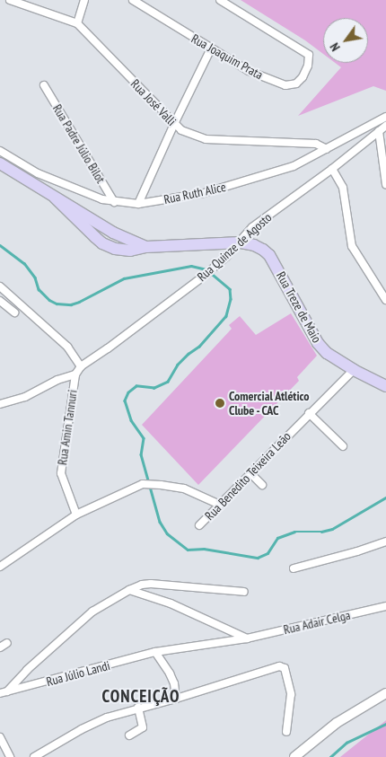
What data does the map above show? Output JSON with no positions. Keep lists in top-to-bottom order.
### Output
{
  "streets": {
    "highway": ["Rua Treze de Maio"],
    "street": [
      "Rua Joaquim Prata",
      "Rua José Valli",
      "Rua Padre Júlio Bilot",
      "Rua Ruth Alice",
      "Rua Quinze de Agosto",
      "Rua Amin Tannuri",
      "Rua Benedito Teixeira Leão",
      "Rua Adair Celga",
      "Rua Júlio Landi"
    ]
  },
  "crossings": [
    ["Rua José Valli", "Rua Ruth Alice"],
    ["Rua Padre Júlio Bilot", "Rua Ruth Alice"],
    ["Rua Quinze de Agosto", "Rua Treze de Maio"],
    ["Rua Quinze de Agosto", "Rua Amin Tannuri"],
    ["Rua Treze de Maio", "Rua Benedito Teixeira Leão"],
    ["Rua Adair Celga", "Rua Júlio Landi"]
  ],
  "districts": ["CONCEIÇÃO"],
  "places": ["Comercial Atlético Clube - CAC"],
  "north": "bottom left"
}
